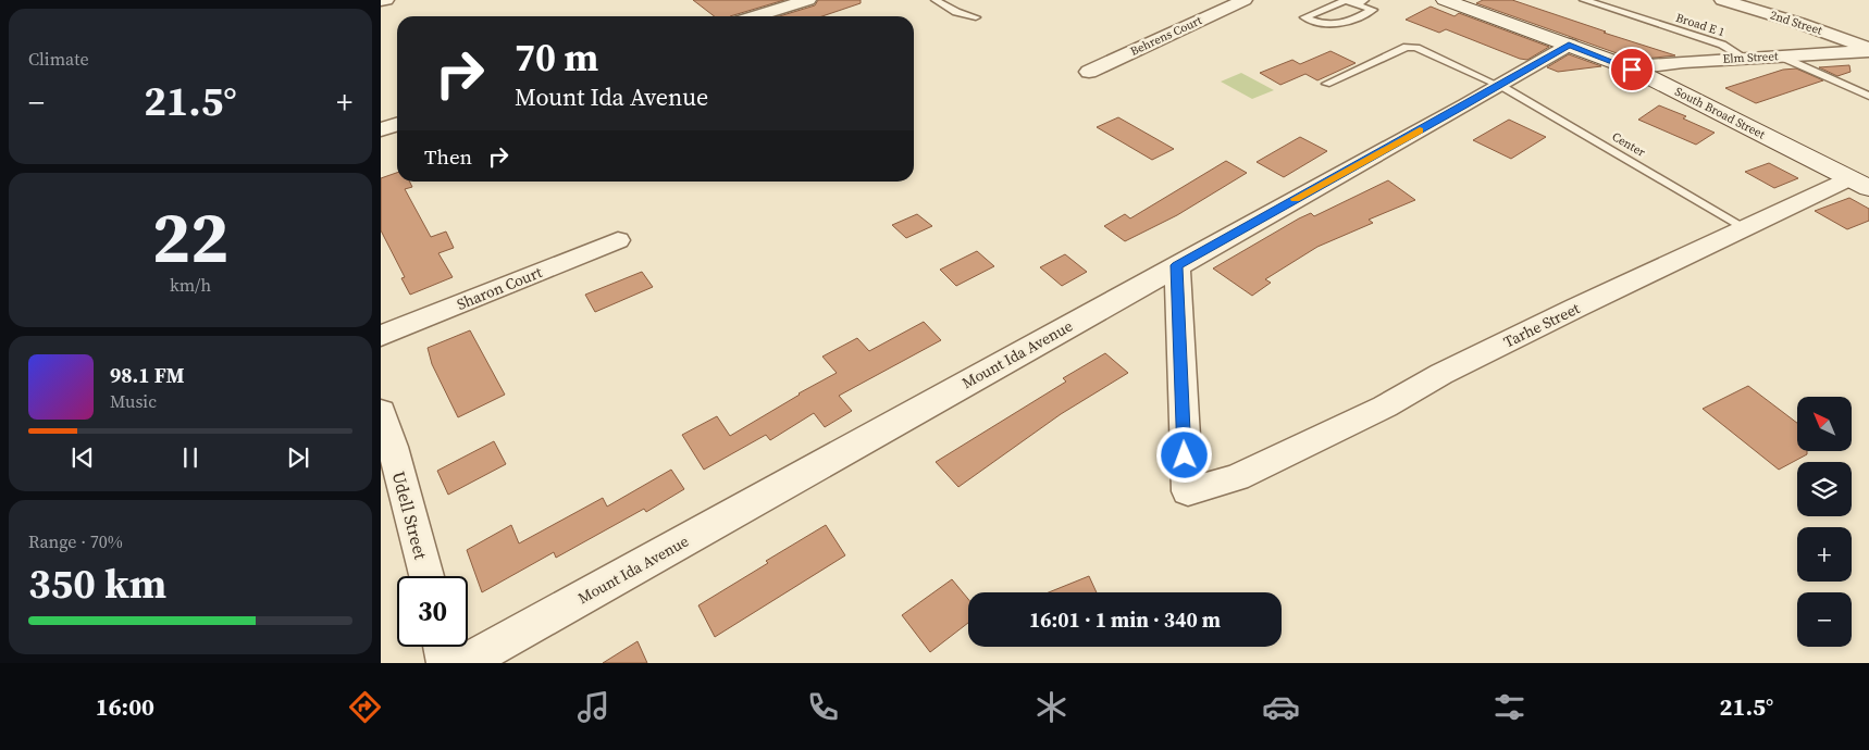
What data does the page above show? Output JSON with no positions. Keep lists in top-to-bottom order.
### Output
{
  "streets": {
    "street": [
      "2nd Street",
      "Behrens Court",
      "Elm Street",
      "South Broad Street",
      "Sharon Court",
      "Tarhe Street",
      "Mount Ida Avenue",
      "Udell Street"
    ],
    "lane": ["Broad E 1", "Center"]
  },
  "crossings": [
    ["2nd Street", "Elm Street"],
    ["Broad E 1", "Elm Street"],
    ["Elm Street", "South Broad Street"],
    ["South Broad Street", "Tarhe Street"],
    ["South Broad Street", "Mount Ida Avenue"],
    ["Center", "Tarhe Street"],
    ["Center", "Mount Ida Avenue"],
    ["Tarhe Street", "Mount Ida Avenue"]
  ],
  "north": "top left",
  "page": {
    "tile": [
      "Climate",
      ["22", "km/h"],
      ["Range · 70%", "350 km"]
    ],
    "turn": ["70 m", "Mount Ida Avenue"],
    "heat": ["−", "21.5°", "+"],
    "then": "Then",
    "song": ["98.1 FM", "Music"],
    "map_buttons": ["+", "−"],
    "limit": "30",
    "trip": "16:01 · 1 min · 340 m",
    "tabs": ["16:00", "21.5°"]
  }
}
